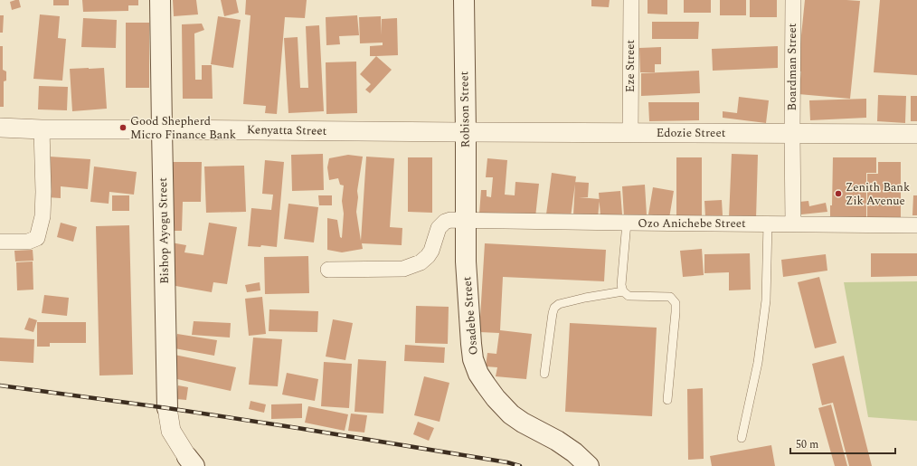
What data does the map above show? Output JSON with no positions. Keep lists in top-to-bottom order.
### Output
{
  "streets": {
    "main road": ["Robison Street", "Bishop Ayogu Street", "Osadebe Street"],
    "street": [
      "Eze Street",
      "Boardman Street",
      "Kenyatta Street",
      "Edozie Street",
      "Ozo Anichebe Street"
    ]
  },
  "crossings": [
    ["Eze Street", "Edozie Street"],
    ["Boardman Street", "Edozie Street"],
    ["Boardman Street", "Ozo Anichebe Street"],
    ["Robison Street", "Kenyatta Street"],
    ["Robison Street", "Edozie Street"],
    ["Robison Street", "Ozo Anichebe Street"],
    ["Robison Street", "Osadebe Street"],
    ["Kenyatta Street", "Edozie Street"],
    ["Kenyatta Street", "Bishop Ayogu Street"],
    ["Ozo Anichebe Street", "Osadebe Street"]
  ],
  "places": ["Good Shepherd Micro Finance Bank", "Zenith Bank Zik Avenue"],
  "scale_bar": "50 m"
}
